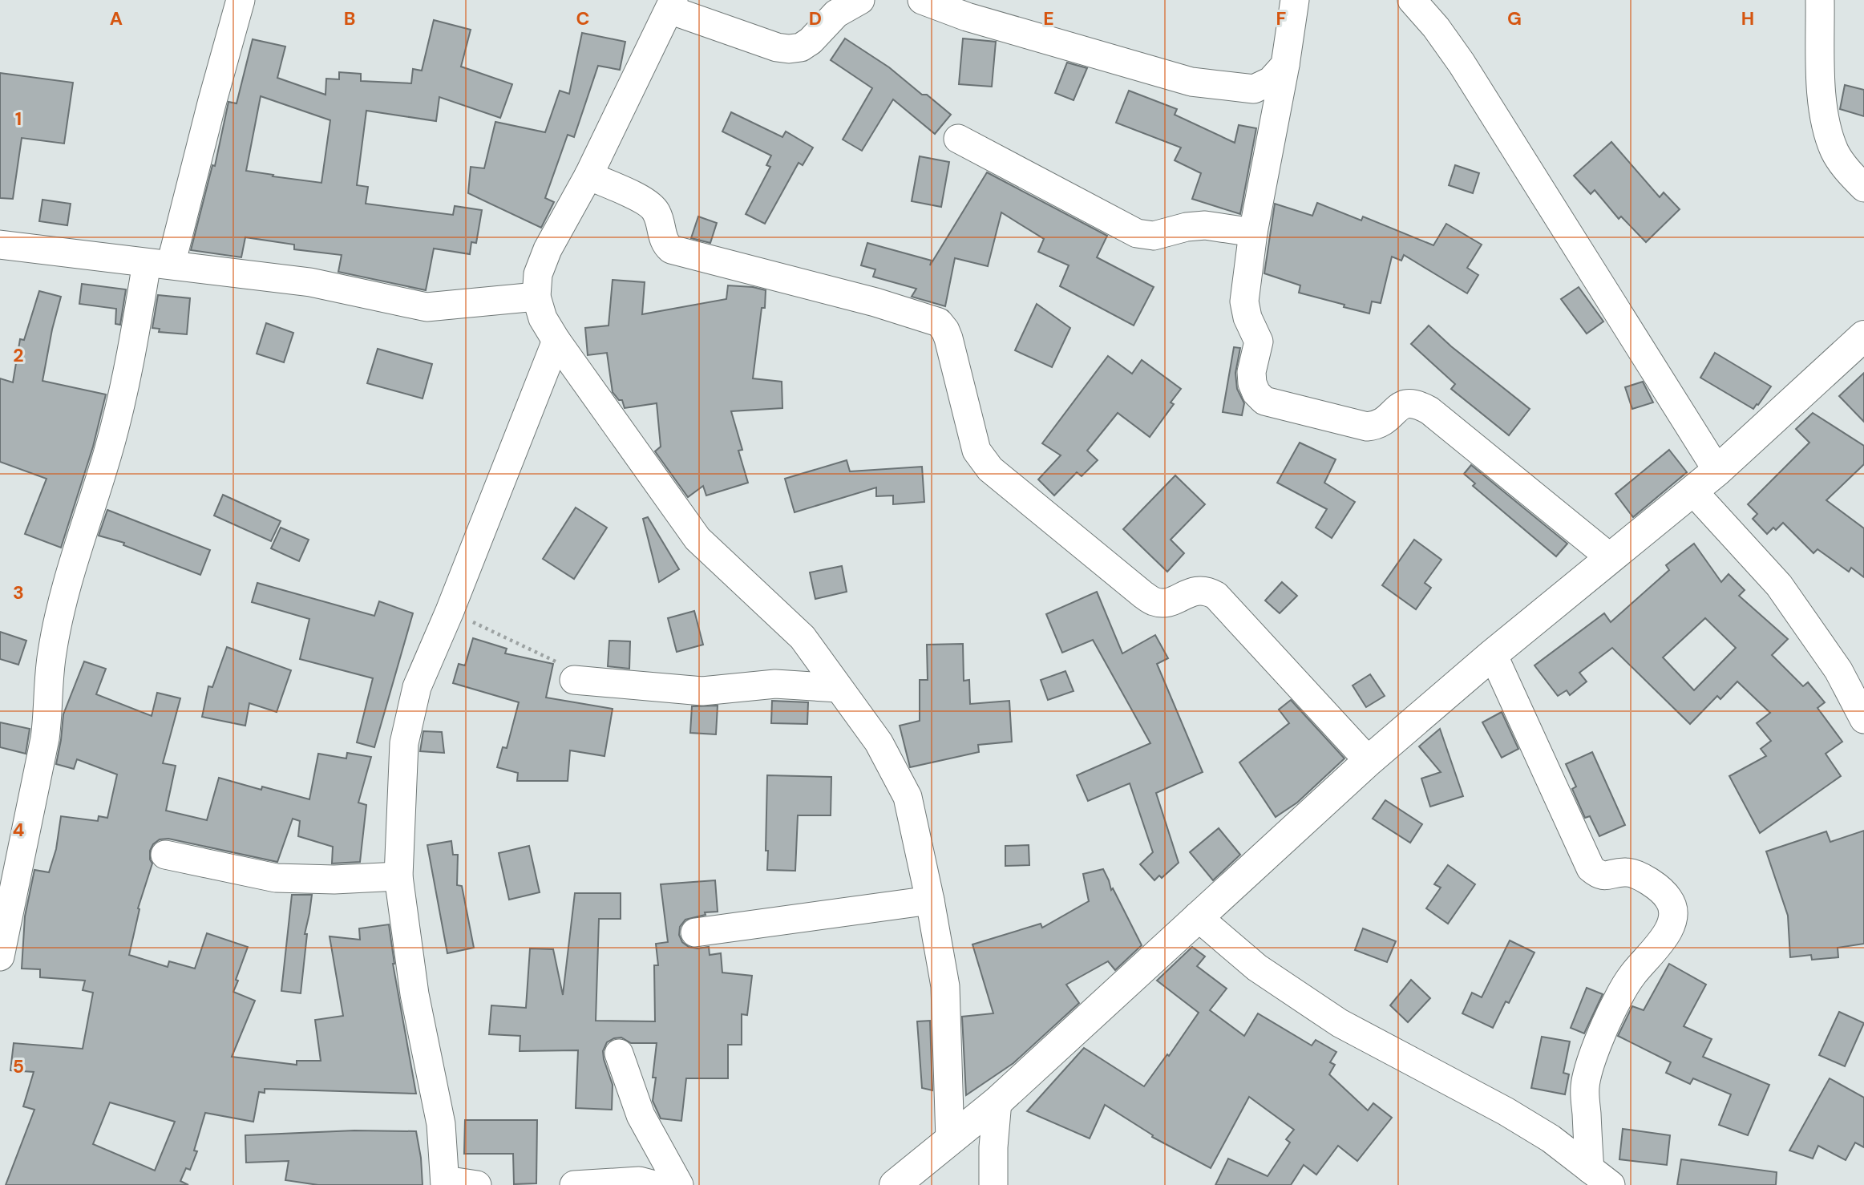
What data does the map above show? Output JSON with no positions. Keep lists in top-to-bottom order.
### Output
{
  "grid": {
    "columns": [
      "A",
      "B",
      "C",
      "D",
      "E",
      "F",
      "G",
      "H"
    ],
    "rows": [
      "1",
      "2",
      "3",
      "4",
      "5"
    ]
  }
}
